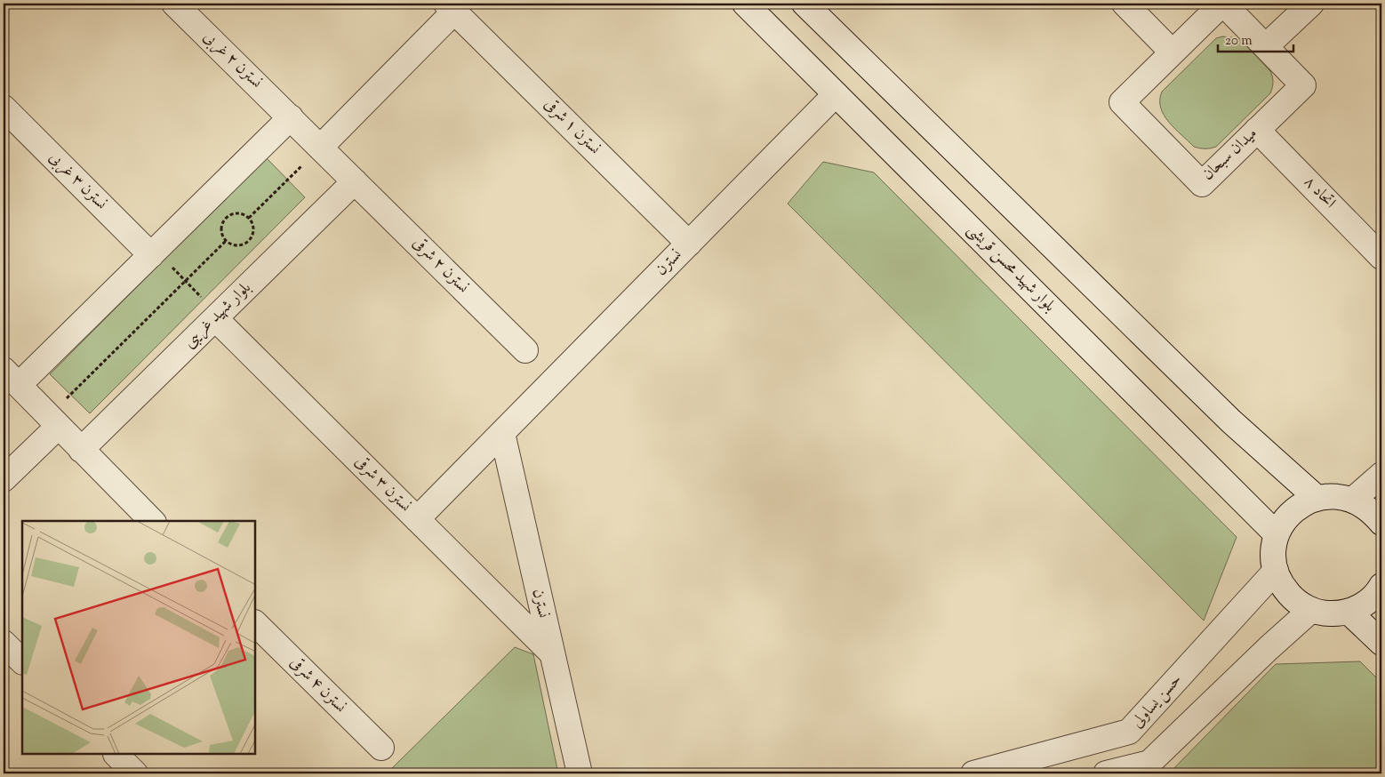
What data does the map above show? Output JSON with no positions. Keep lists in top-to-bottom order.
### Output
{
  "streets": {
    "street": [
      "نسترن ۲ غربی",
      "نسترن ۱ شرقی",
      "میدان سبحان",
      "نسترن ۳ غربی",
      "اتحاد ۸",
      "نسترن",
      "نسترن ۲ شرقی",
      "بلوار شهید محسن قریشی",
      "بلوار شهید غریبی",
      "نسترن ۳ شرقی",
      "نسترن ۴ شرقی",
      "حسن یساولی"
    ]
  },
  "crossings": [
    ["نسترن ۲ غربی", "نسترن ۲ شرقی"],
    ["نسترن ۱ شرقی", "نسترن"],
    ["میدان سبحان", "اتحاد ۸"],
    ["نسترن", "بلوار شهید محسن قریشی"],
    ["نسترن", "نسترن ۳ شرقی"],
    ["نسترن ۲ شرقی", "بلوار شهید غریبی"],
    ["بلوار شهید غریبی", "نسترن ۳ شرقی"]
  ],
  "scale_bar": "20 m"
}
